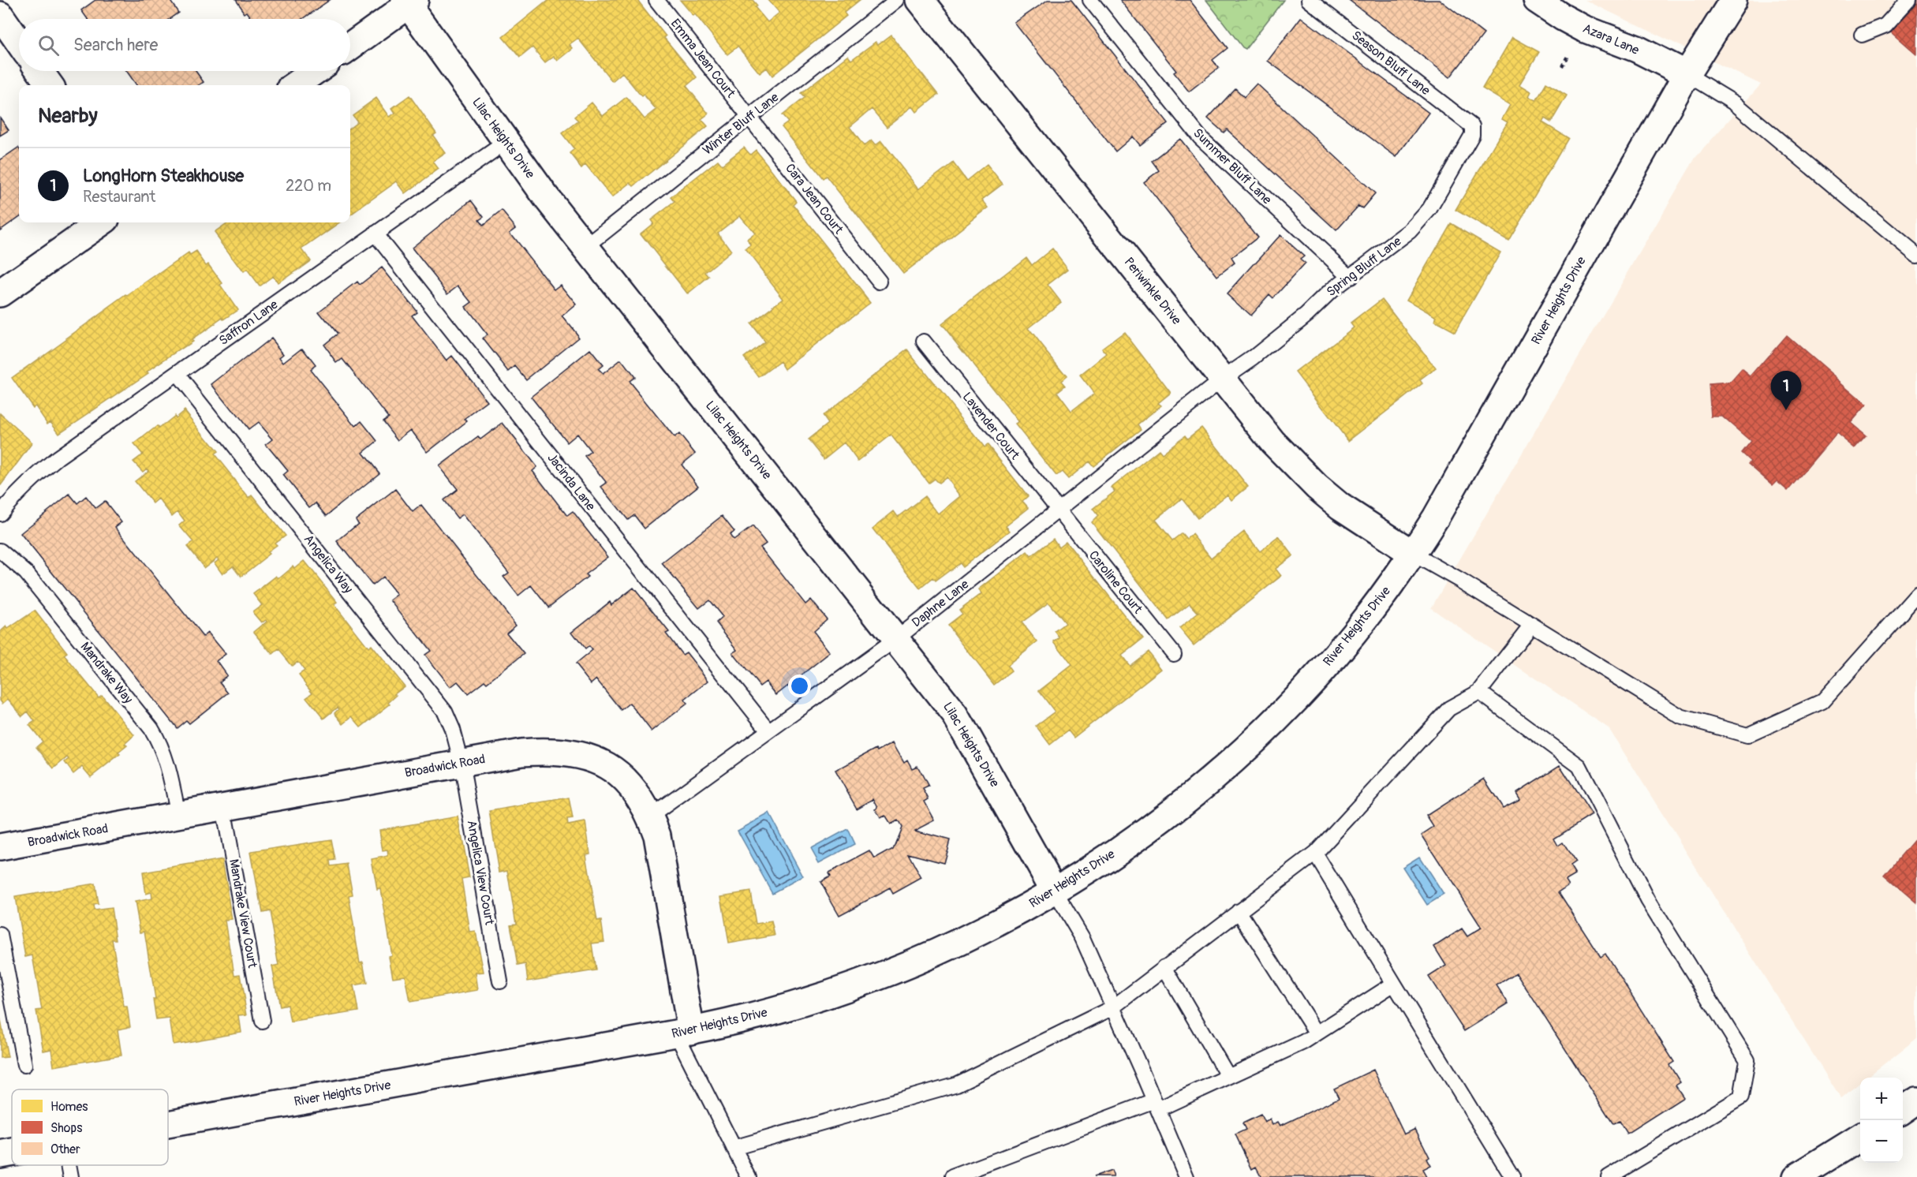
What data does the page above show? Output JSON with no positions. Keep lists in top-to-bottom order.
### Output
{
  "streets": {
    "main road": [
      "Azara Lane",
      "Lilac Heights Drive",
      "Periwinkle Drive",
      "River Heights Drive",
      "Broadwick Road"
    ],
    "lane": [
      "Emma Jean Court",
      "Season Bluff Lane",
      "Winter Bluff Lane",
      "Summer Bluff Lane",
      "Cara Jean Court",
      "Spring Bluff Lane",
      "Saffron Lane",
      "Lavender Court",
      "Jacinda Lane",
      "Angelica Way",
      "Caroline Court",
      "Daphne Lane",
      "Mandrake Way",
      "Angelica View Court",
      "Mandrake View Court"
    ]
  },
  "crossings": [
    ["Azara Lane", "River Heights Drive"],
    ["Emma Jean Court", "Winter Bluff Lane"],
    ["Emma Jean Court", "Cara Jean Court"],
    ["Season Bluff Lane", "Spring Bluff Lane"],
    ["Winter Bluff Lane", "Lilac Heights Drive"],
    ["Winter Bluff Lane", "Cara Jean Court"],
    ["Lilac Heights Drive", "River Heights Drive"],
    ["Lilac Heights Drive", "Saffron Lane"],
    ["Lilac Heights Drive", "Daphne Lane"],
    ["Summer Bluff Lane", "Spring Bluff Lane"],
    ["Spring Bluff Lane", "Periwinkle Drive"],
    ["Spring Bluff Lane", "Daphne Lane"],
    ["Periwinkle Drive", "River Heights Drive"],
    ["Periwinkle Drive", "Daphne Lane"],
    ["River Heights Drive", "Broadwick Road"],
    ["Saffron Lane", "Jacinda Lane"],
    ["Saffron Lane", "Angelica Way"],
    ["Lavender Court", "Caroline Court"],
    ["Lavender Court", "Daphne Lane"],
    ["Jacinda Lane", "Daphne Lane"],
    ["Angelica Way", "Broadwick Road"],
    ["Angelica Way", "Angelica View Court"],
    ["Caroline Court", "Daphne Lane"],
    ["Daphne Lane", "Broadwick Road"],
    ["Mandrake Way", "Broadwick Road"],
    ["Broadwick Road", "Angelica View Court"],
    ["Broadwick Road", "Mandrake View Court"]
  ],
  "legend": ["Homes", "Shops", "Other"],
  "page": {
    "search": "Search here",
    "heading": "Nearby",
    "list": [
      {
        "mark": "1",
        "name": "LongHorn Steakhouse",
        "note": "Restaurant",
        "value": "220 m"
      }
    ],
    "pins": "1",
    "map_buttons": ["+", "−"]
  }
}
